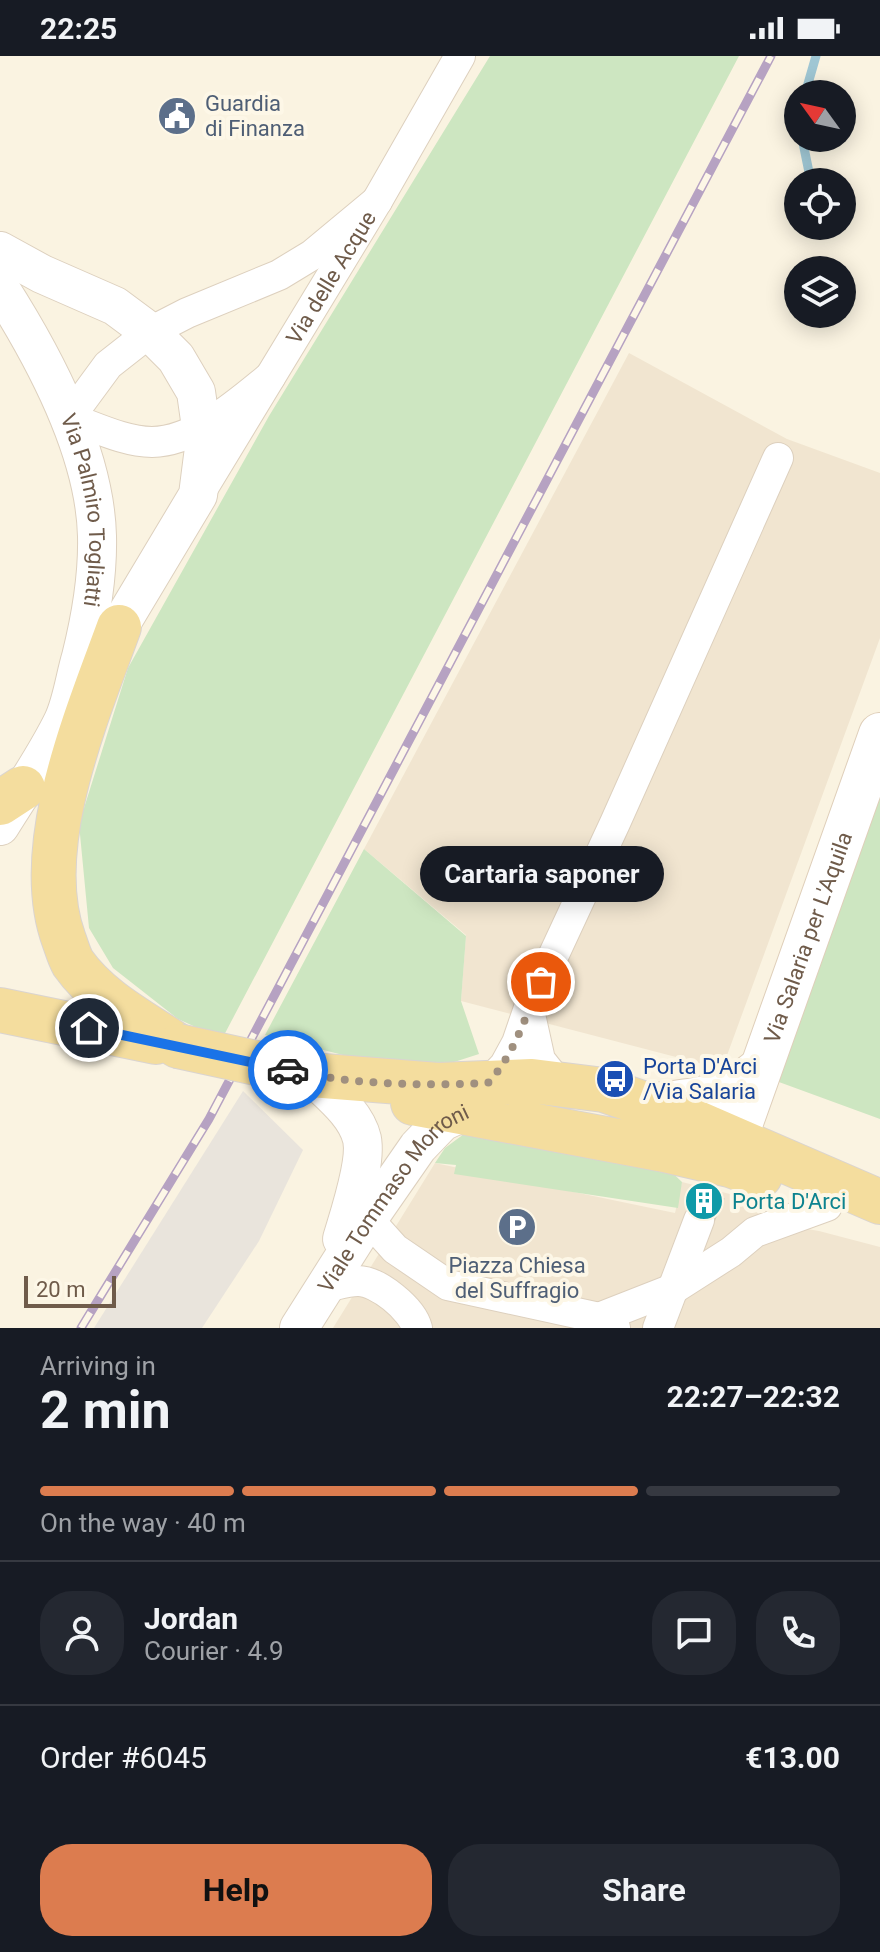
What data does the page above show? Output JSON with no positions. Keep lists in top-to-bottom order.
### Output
{
  "streets": {
    "main road": ["Via Salaria per L'Aquila"],
    "street": ["Via delle Acque", "Via Palmiro Togliatti", "Viale Tommaso Morroni"]
  },
  "places": {
    "public building": ["Guardia di Finanza"],
    "other": ["Cartaria saponer"],
    "bus stop": ["Porta D'Arci /Via Salaria"],
    "building": ["Porta D'Arci"],
    "parking": ["Piazza Chiesa del Suffragio"]
  },
  "scale_bar": "20 m",
  "north": "top left",
  "page": {
    "status": "22:25",
    "bubble": "Cartaria saponer",
    "scale": "20 m",
    "heading": ["2 min", "Arriving in", "22:27–22:32"],
    "panel": [
      "Jordan",
      "Courier · 4.9",
      "Order #6045",
      "€13.00"
    ],
    "bar": "On the way · 40 m",
    "buttons": ["Help", "Share"]
  }
}
